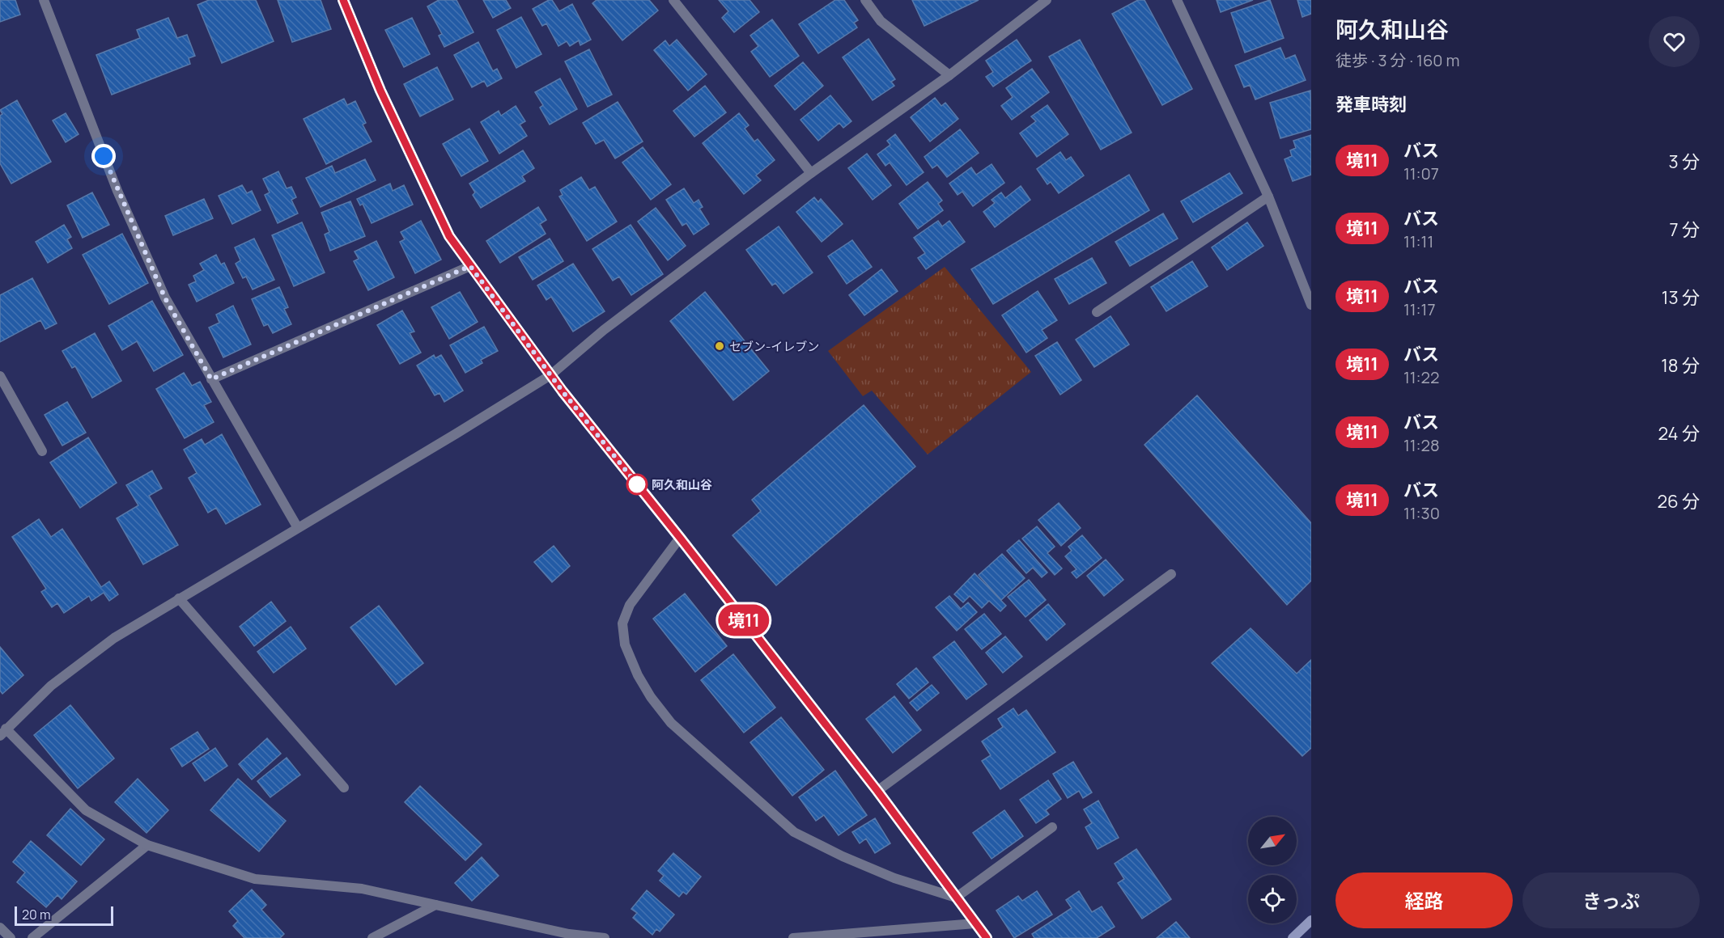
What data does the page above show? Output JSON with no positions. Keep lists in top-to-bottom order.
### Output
{
  "places": ["セブン-イレブン", "阿久和山谷"],
  "lines": ["bus line 境11"],
  "scale_bar": "20 m",
  "north": "top right",
  "page": {
    "on_map": "境11",
    "heading": [
      ["阿久和山谷", "徒歩 · 3 分 · 160 m"],
      "発車時刻"
    ],
    "list": [
      {
        "mark": "境11",
        "name": "バス",
        "note": "11:07",
        "value": "3 分"
      },
      {
        "mark": "境11",
        "name": "バス",
        "note": "11:11",
        "value": "7 分"
      },
      {
        "mark": "境11",
        "name": "バス",
        "note": "11:17",
        "value": "13 分"
      },
      {
        "mark": "境11",
        "name": "バス",
        "note": "11:22",
        "value": "18 分"
      },
      {
        "mark": "境11",
        "name": "バス",
        "note": "11:28",
        "value": "24 分"
      },
      {
        "mark": "境11",
        "name": "バス",
        "note": "11:30",
        "value": "26 分"
      }
    ],
    "buttons": ["経路", "きっぷ"],
    "scale": "20 m"
  }
}
